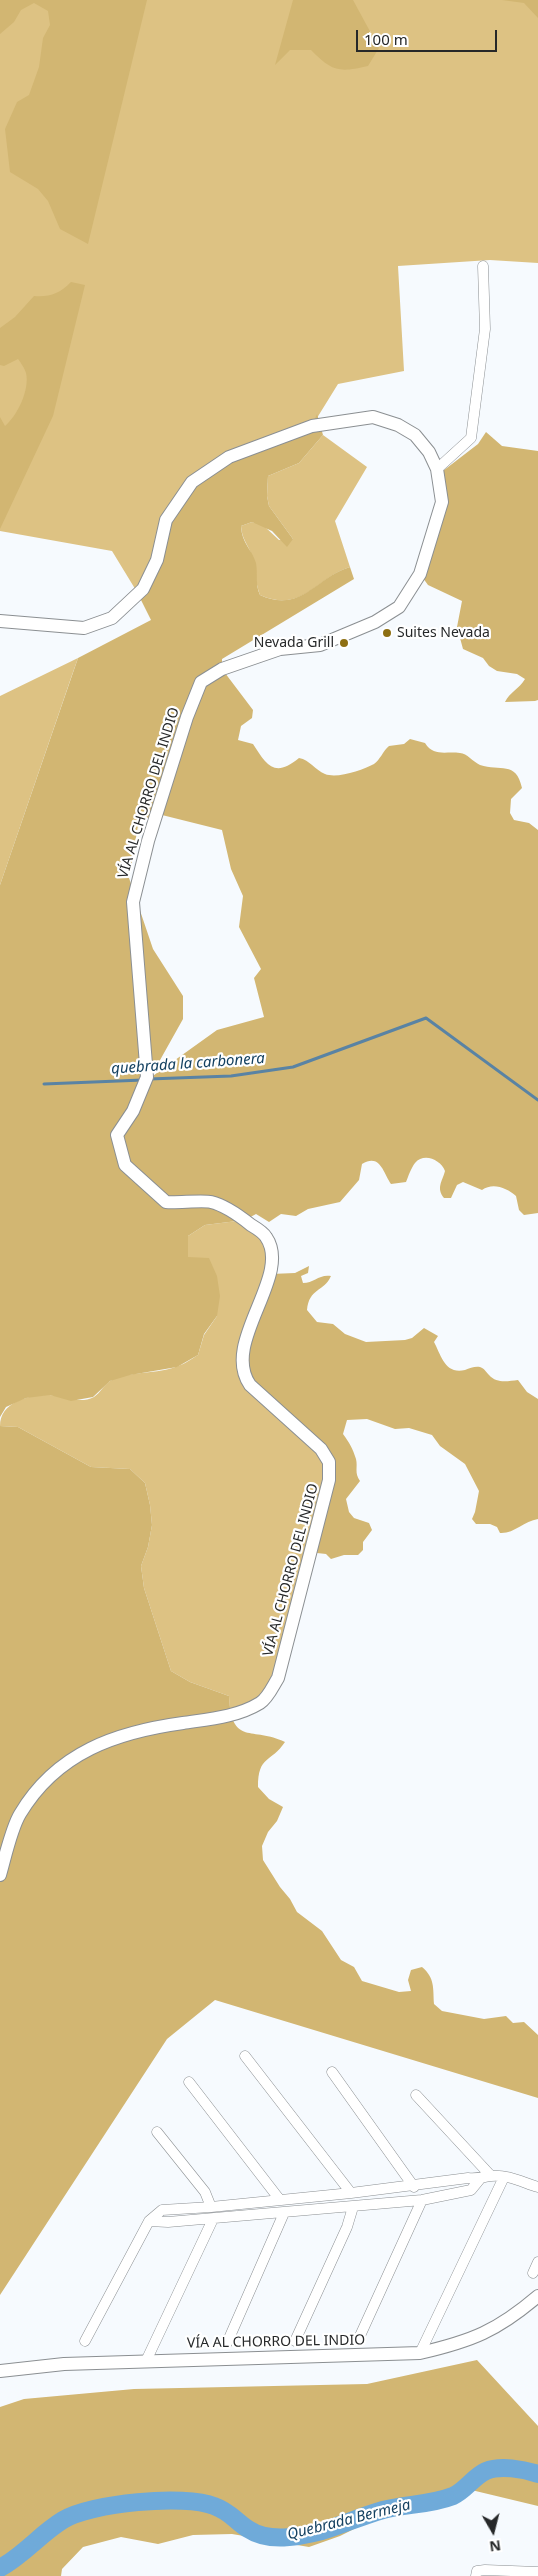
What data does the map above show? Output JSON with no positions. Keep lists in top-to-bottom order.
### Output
{
  "streets": {
    "street": ["VÍA AL CHORRO DEL INDIO"]
  },
  "water": ["quebrada la carbonera", "Quebrada Bermeja"],
  "places": ["Suites Nevada", "Nevada Grill"],
  "scale_bar": "100 m",
  "north": "bottom"
}
